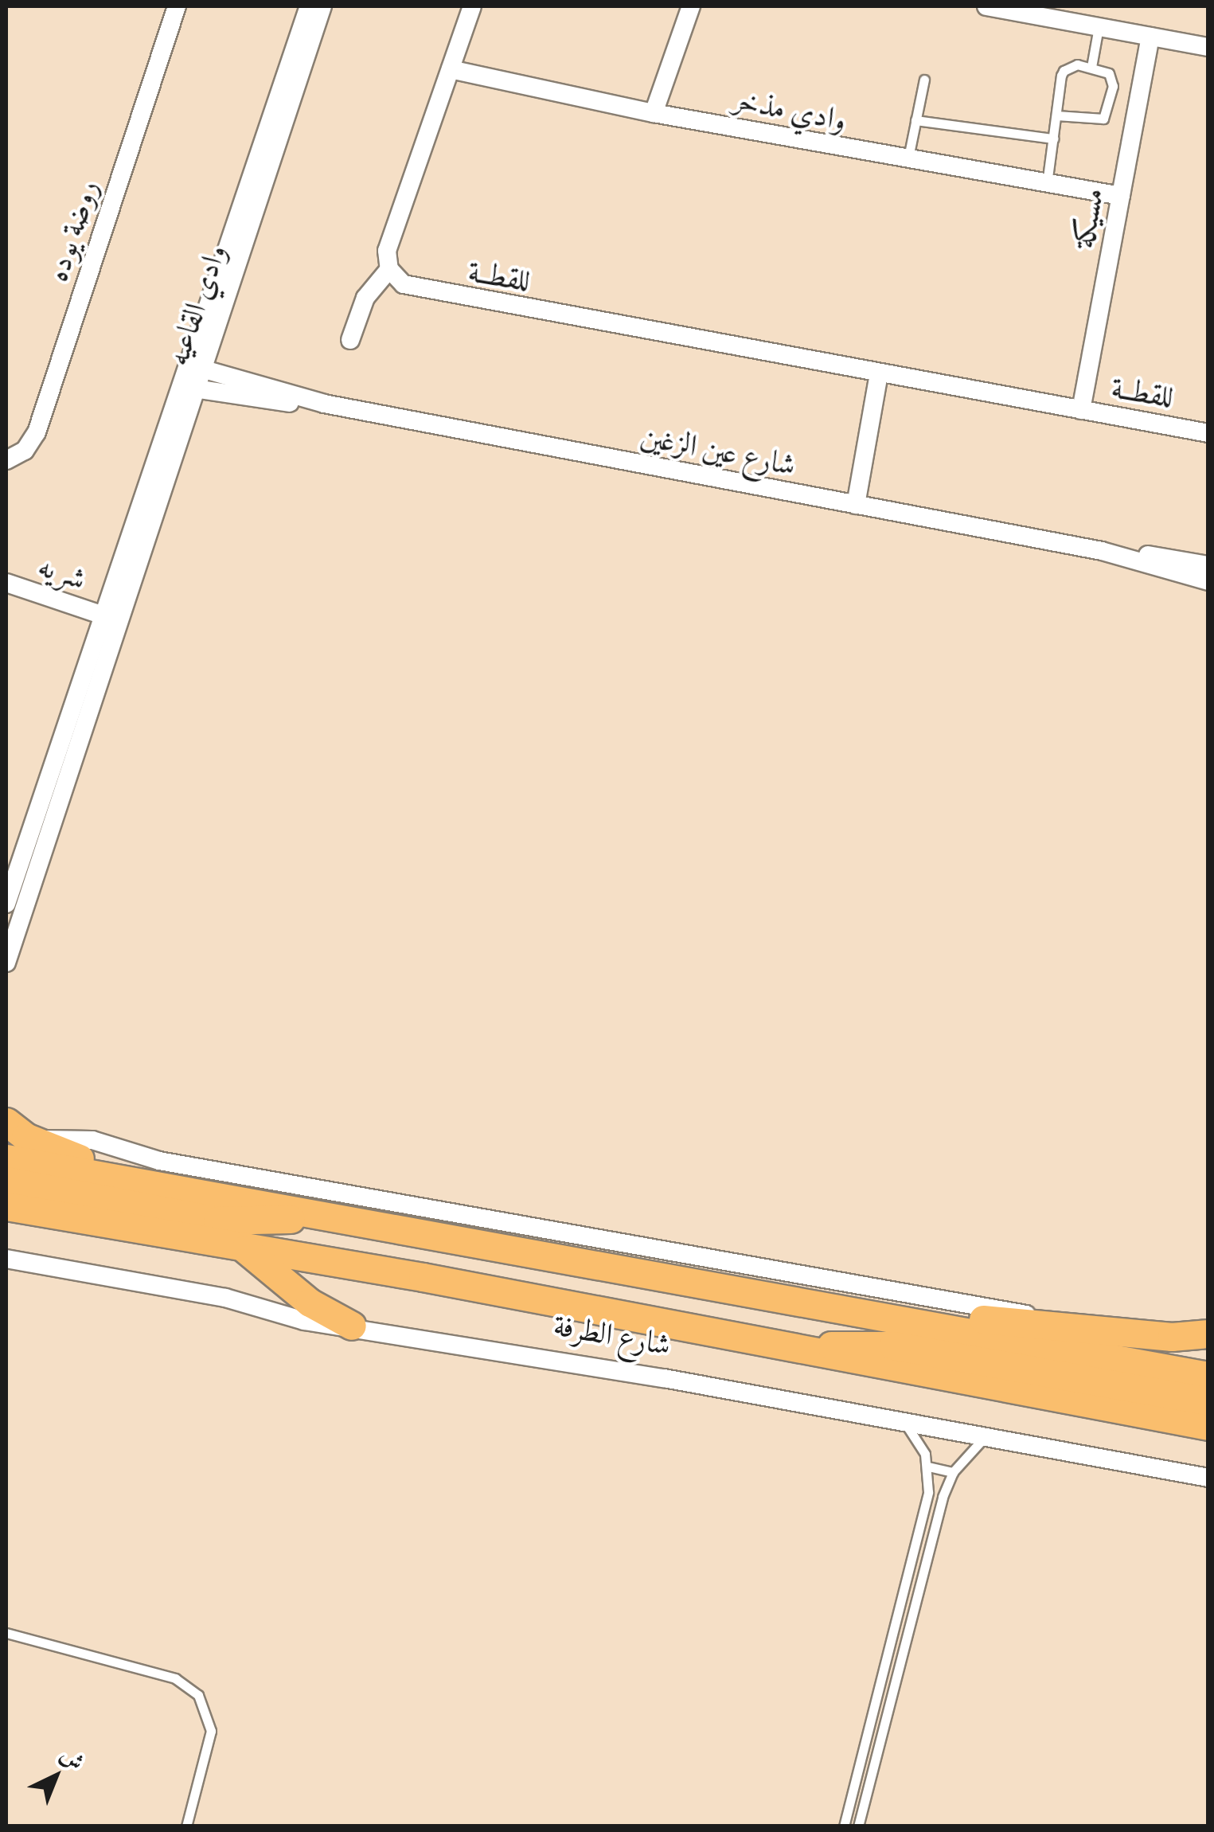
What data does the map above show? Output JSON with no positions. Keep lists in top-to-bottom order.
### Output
{
  "streets": {
    "main road": ["شارع الطرفة"],
    "street": [
      "وادي مذخر",
      "مسيكة",
      "روضة يوده",
      "للقطــة",
      "وادي القاعيه",
      "شارع عين الزغين",
      "شريه"
    ]
  },
  "crossings": [
    ["وادي مذخر", "مسيكة"],
    ["مسيكة", "للقطــة"],
    ["وادي القاعيه", "شارع عين الزغين"],
    ["وادي القاعيه", "شريه"]
  ],
  "north": "top right"
}
